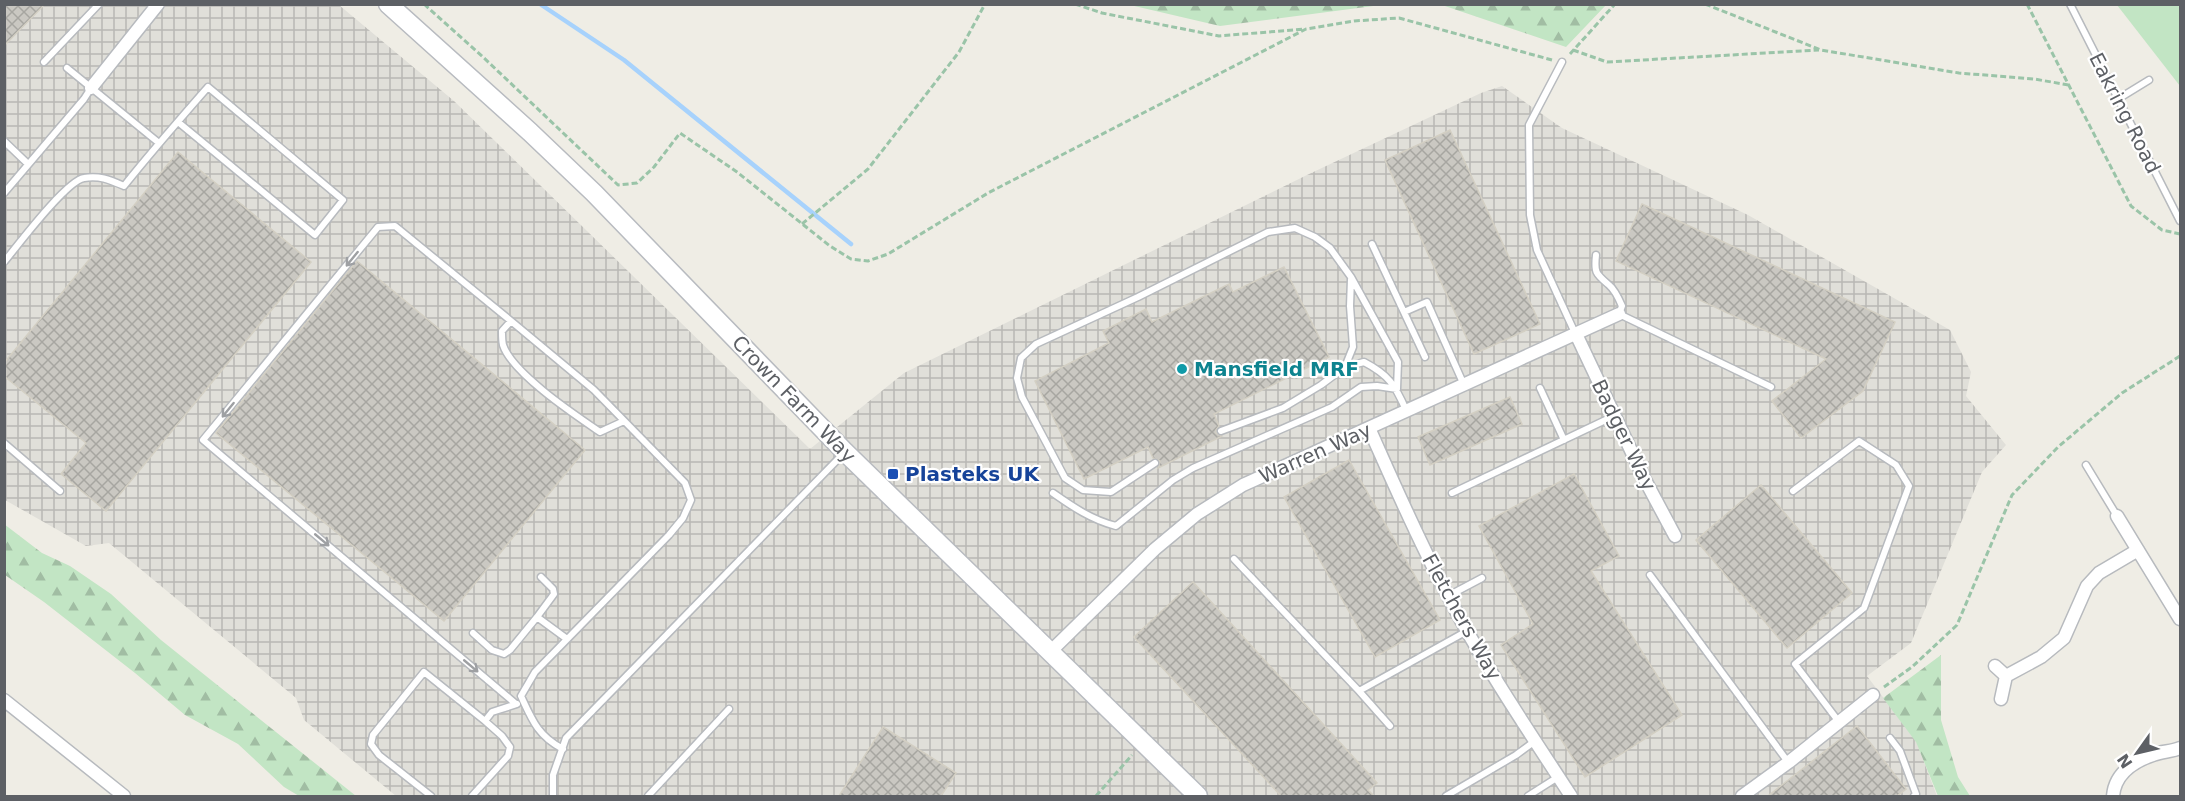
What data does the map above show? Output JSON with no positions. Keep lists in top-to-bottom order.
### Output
{
  "streets": {
    "street": [
      "Crown Farm Way",
      "Badger Way",
      "Warren Way",
      "Fletchers Way"
    ],
    "lane": ["Eakring Road"]
  },
  "crossings": [
    ["Crown Farm Way", "Warren Way"],
    ["Badger Way", "Warren Way"],
    ["Warren Way", "Fletchers Way"]
  ],
  "places": {
    "other": ["Mansfield MRF"],
    "transit": ["Plasteks UK"]
  },
  "north": "bottom left"
}
